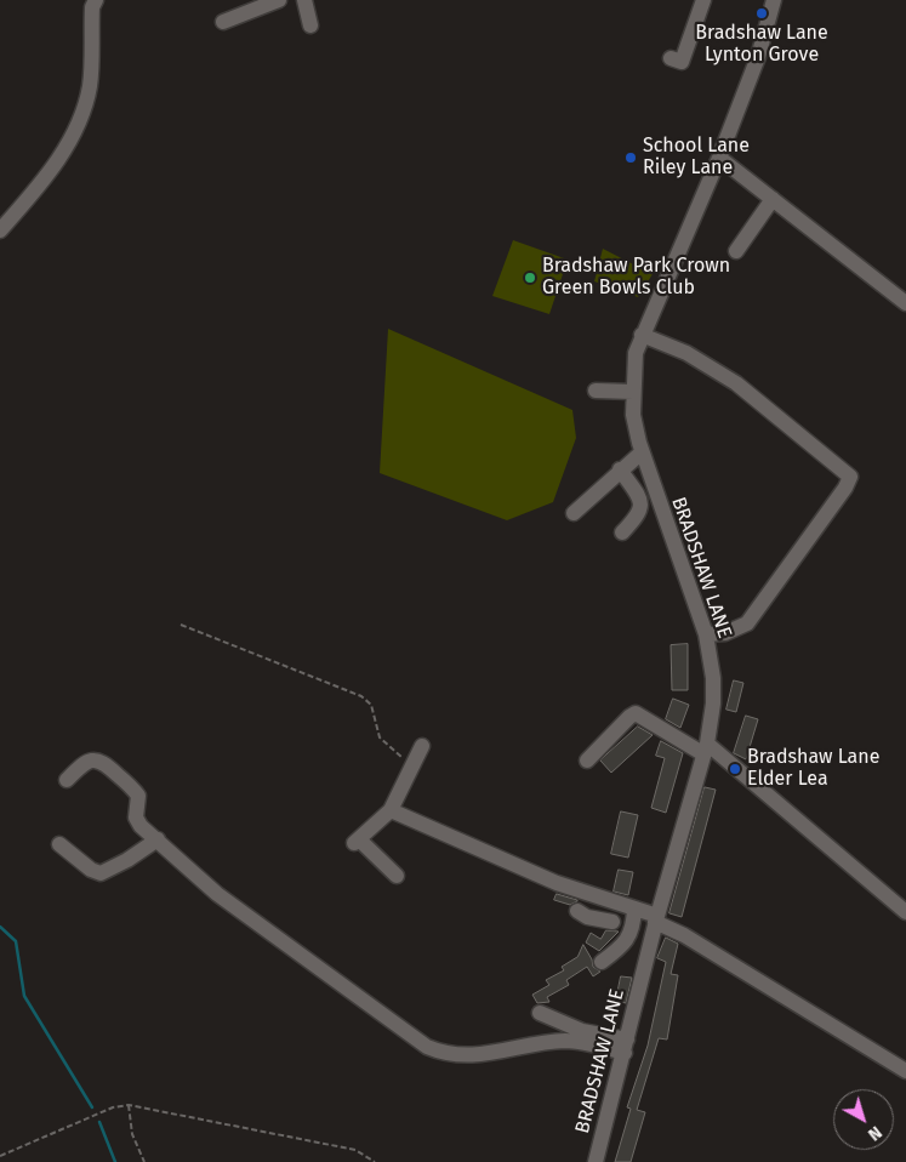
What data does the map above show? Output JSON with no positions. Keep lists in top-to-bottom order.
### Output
{
  "streets": {
    "street": ["BRADSHAW LANE"]
  },
  "places": [
    "Bradshaw Lane Lynton Grove",
    "School Lane Riley Lane",
    "Bradshaw Park Crown Green Bowls Club",
    "Bradshaw Lane Elder Lea"
  ],
  "north": "bottom right"
}
